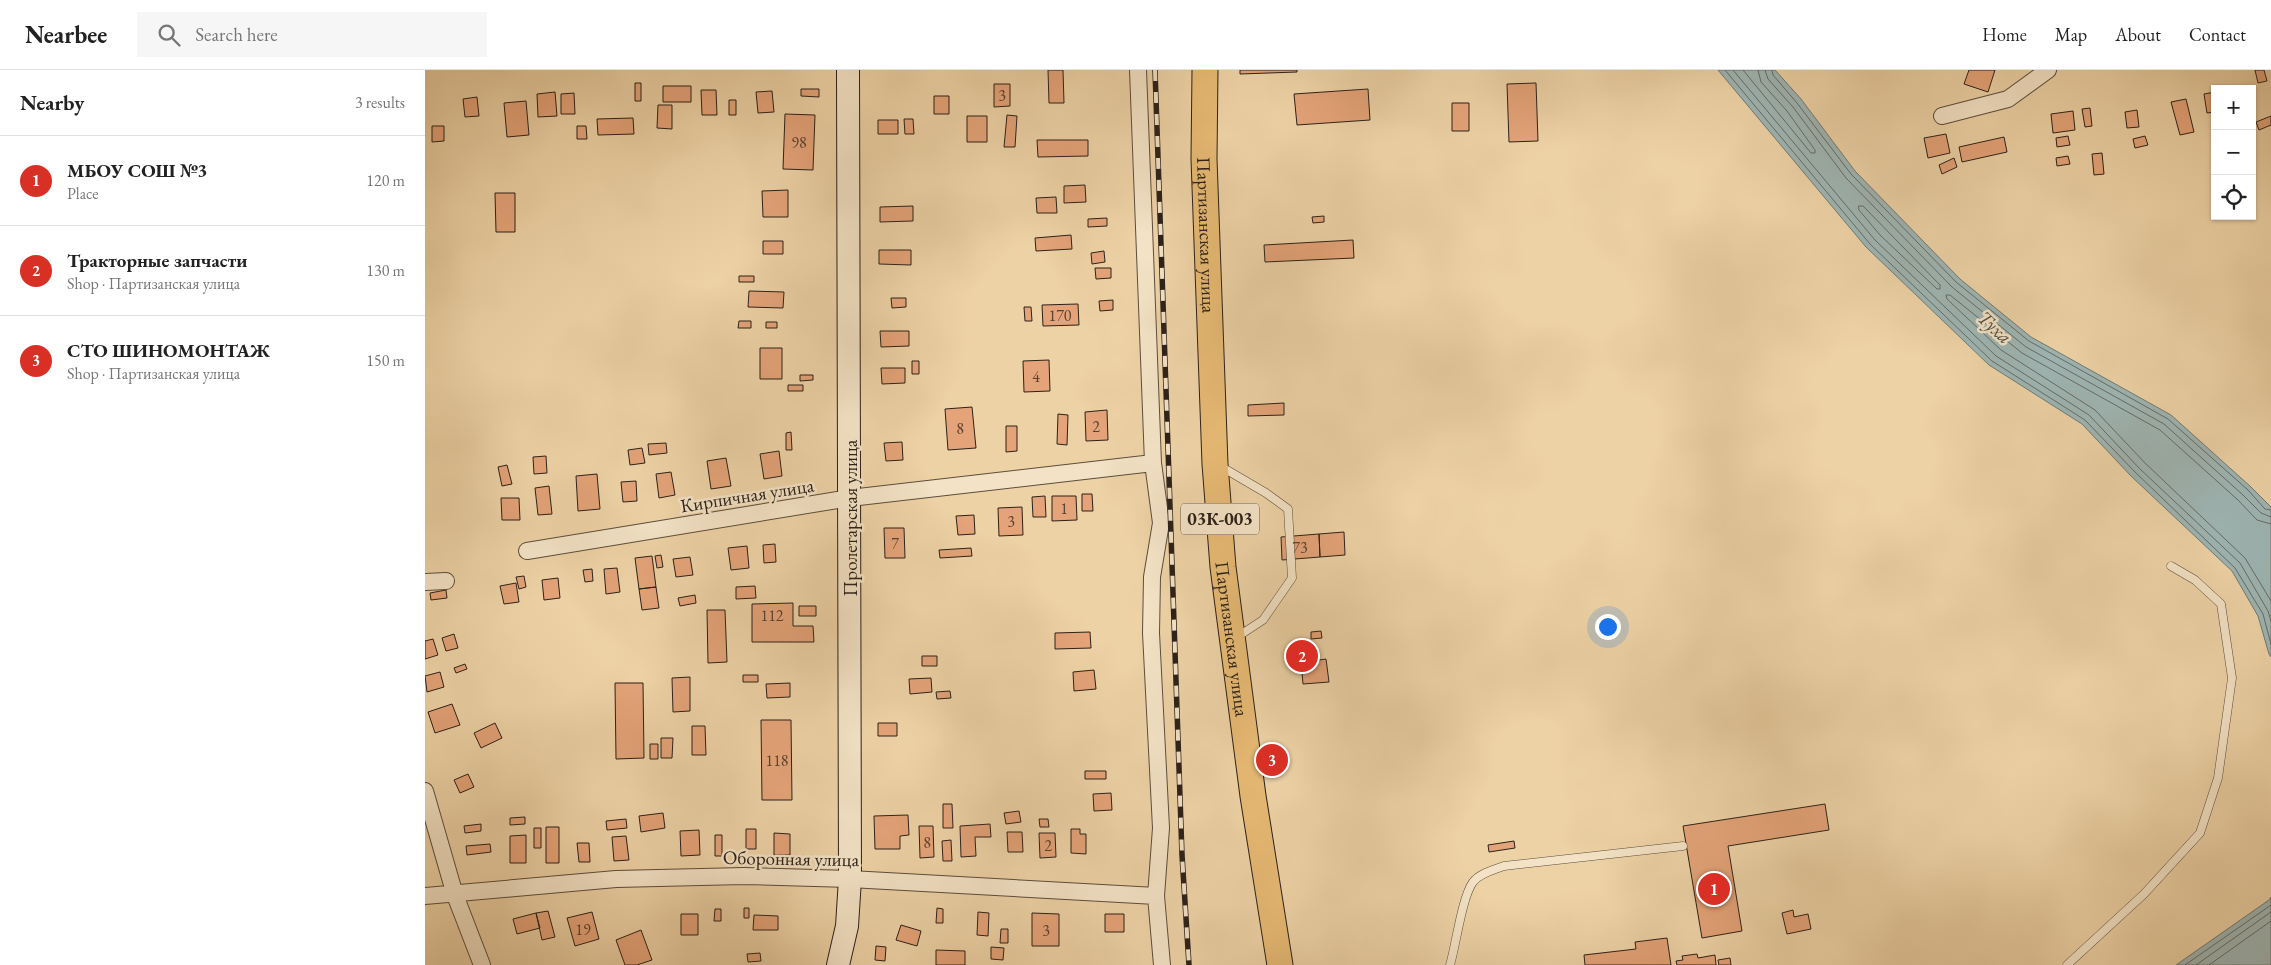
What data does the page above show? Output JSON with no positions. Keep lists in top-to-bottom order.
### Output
{
  "streets": {
    "main road": ["Партизанская улица", "03К-003"],
    "street": ["Кирпичная улица", "Пролетарская улица", "Оборонная улица"]
  },
  "crossings": [
    ["Кирпичная улица", "Пролетарская улица"],
    ["Пролетарская улица", "Оборонная улица"]
  ],
  "water": ["Туха"],
  "house_numbers": [
    "3",
    "98",
    "170",
    "4",
    "2",
    "8",
    "1",
    "3",
    "7",
    "73",
    "112",
    "118",
    "8",
    "2",
    "19",
    "3"
  ],
  "page": {
    "header": "Nearbee",
    "search": "Search here",
    "nav": [
      "Home",
      "Map",
      "About",
      "Contact"
    ],
    "heading": ["Nearby", "3 results"],
    "map_buttons": ["+", "−"],
    "list": [
      {
        "mark": "1",
        "name": "МБОУ СОШ №3",
        "note": "Place",
        "value": "120 m"
      },
      {
        "mark": "2",
        "name": "Тракторные запчасти",
        "note": "Shop · Партизанская улица",
        "value": "130 m"
      },
      {
        "mark": "3",
        "name": "СТО ШИНОМОНТАЖ",
        "note": "Shop · Партизанская улица",
        "value": "150 m"
      }
    ],
    "pins": ["2", "3", "1"]
  }
}
